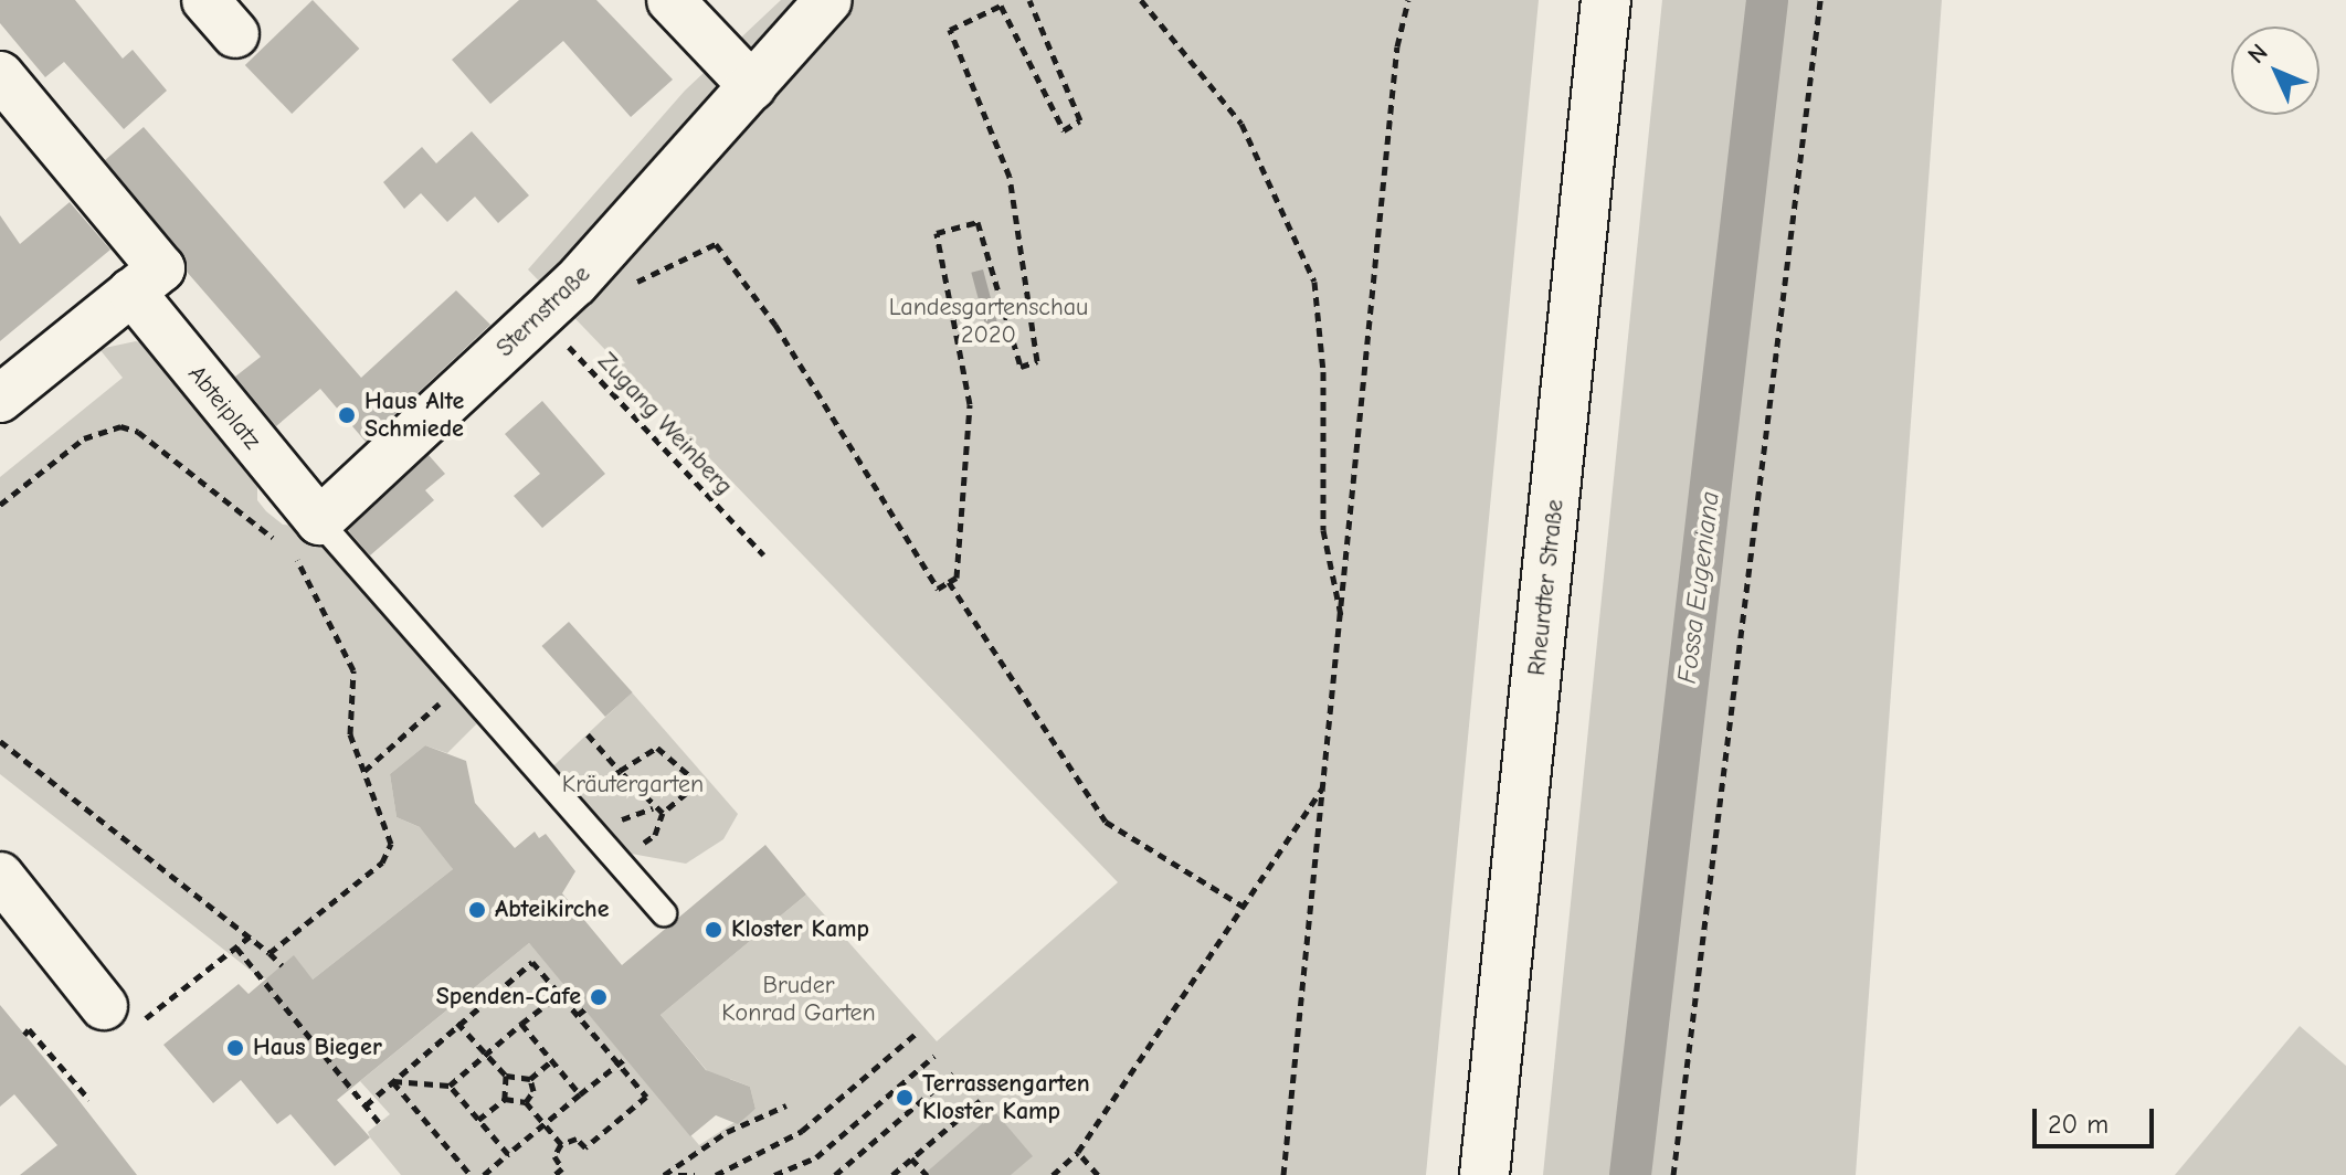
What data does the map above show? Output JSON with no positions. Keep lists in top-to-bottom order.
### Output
{
  "streets": {
    "main road": ["Rheurdter Straße"],
    "street": ["Sternstraße", "Abteiplatz"],
    "path": ["Zugang Weinberg"]
  },
  "crossings": [
    ["Sternstraße", "Abteiplatz"],
    ["Sternstraße", "Zugang Weinberg"]
  ],
  "water": ["Fossa Eugeniana"],
  "parks": ["Landesgartenschau 2020", "Kräutergarten", "Bruder Konrad Garten"],
  "places": [
    "Haus Alte Schmiede",
    "Abteikirche",
    "Kloster Kamp",
    "Spenden-Cafe",
    "Haus Bieger",
    "Terrassengarten Kloster Kamp"
  ],
  "scale_bar": "20 m",
  "north": "top left"
}
